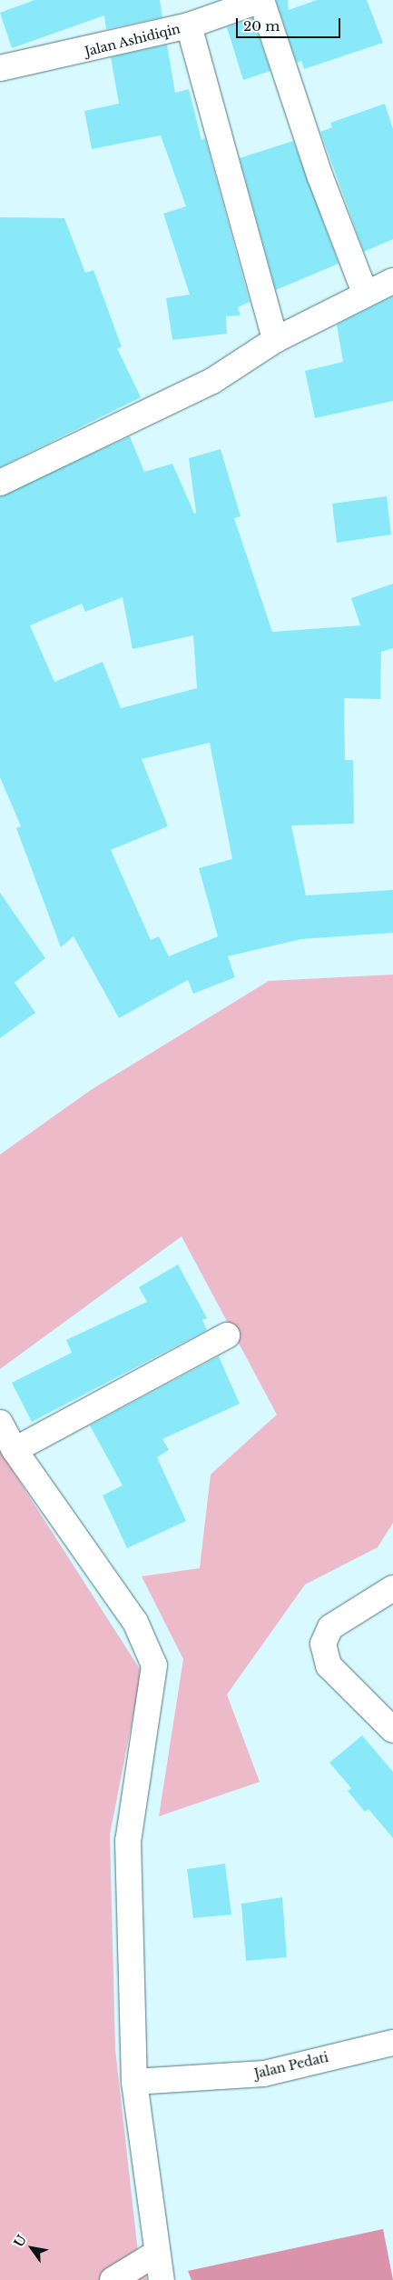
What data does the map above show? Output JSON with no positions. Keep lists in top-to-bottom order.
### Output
{
  "streets": {
    "street": ["Jalan Ashidiqin", "Jalan Pedati"]
  },
  "scale_bar": "20 m",
  "north": "top left"
}
